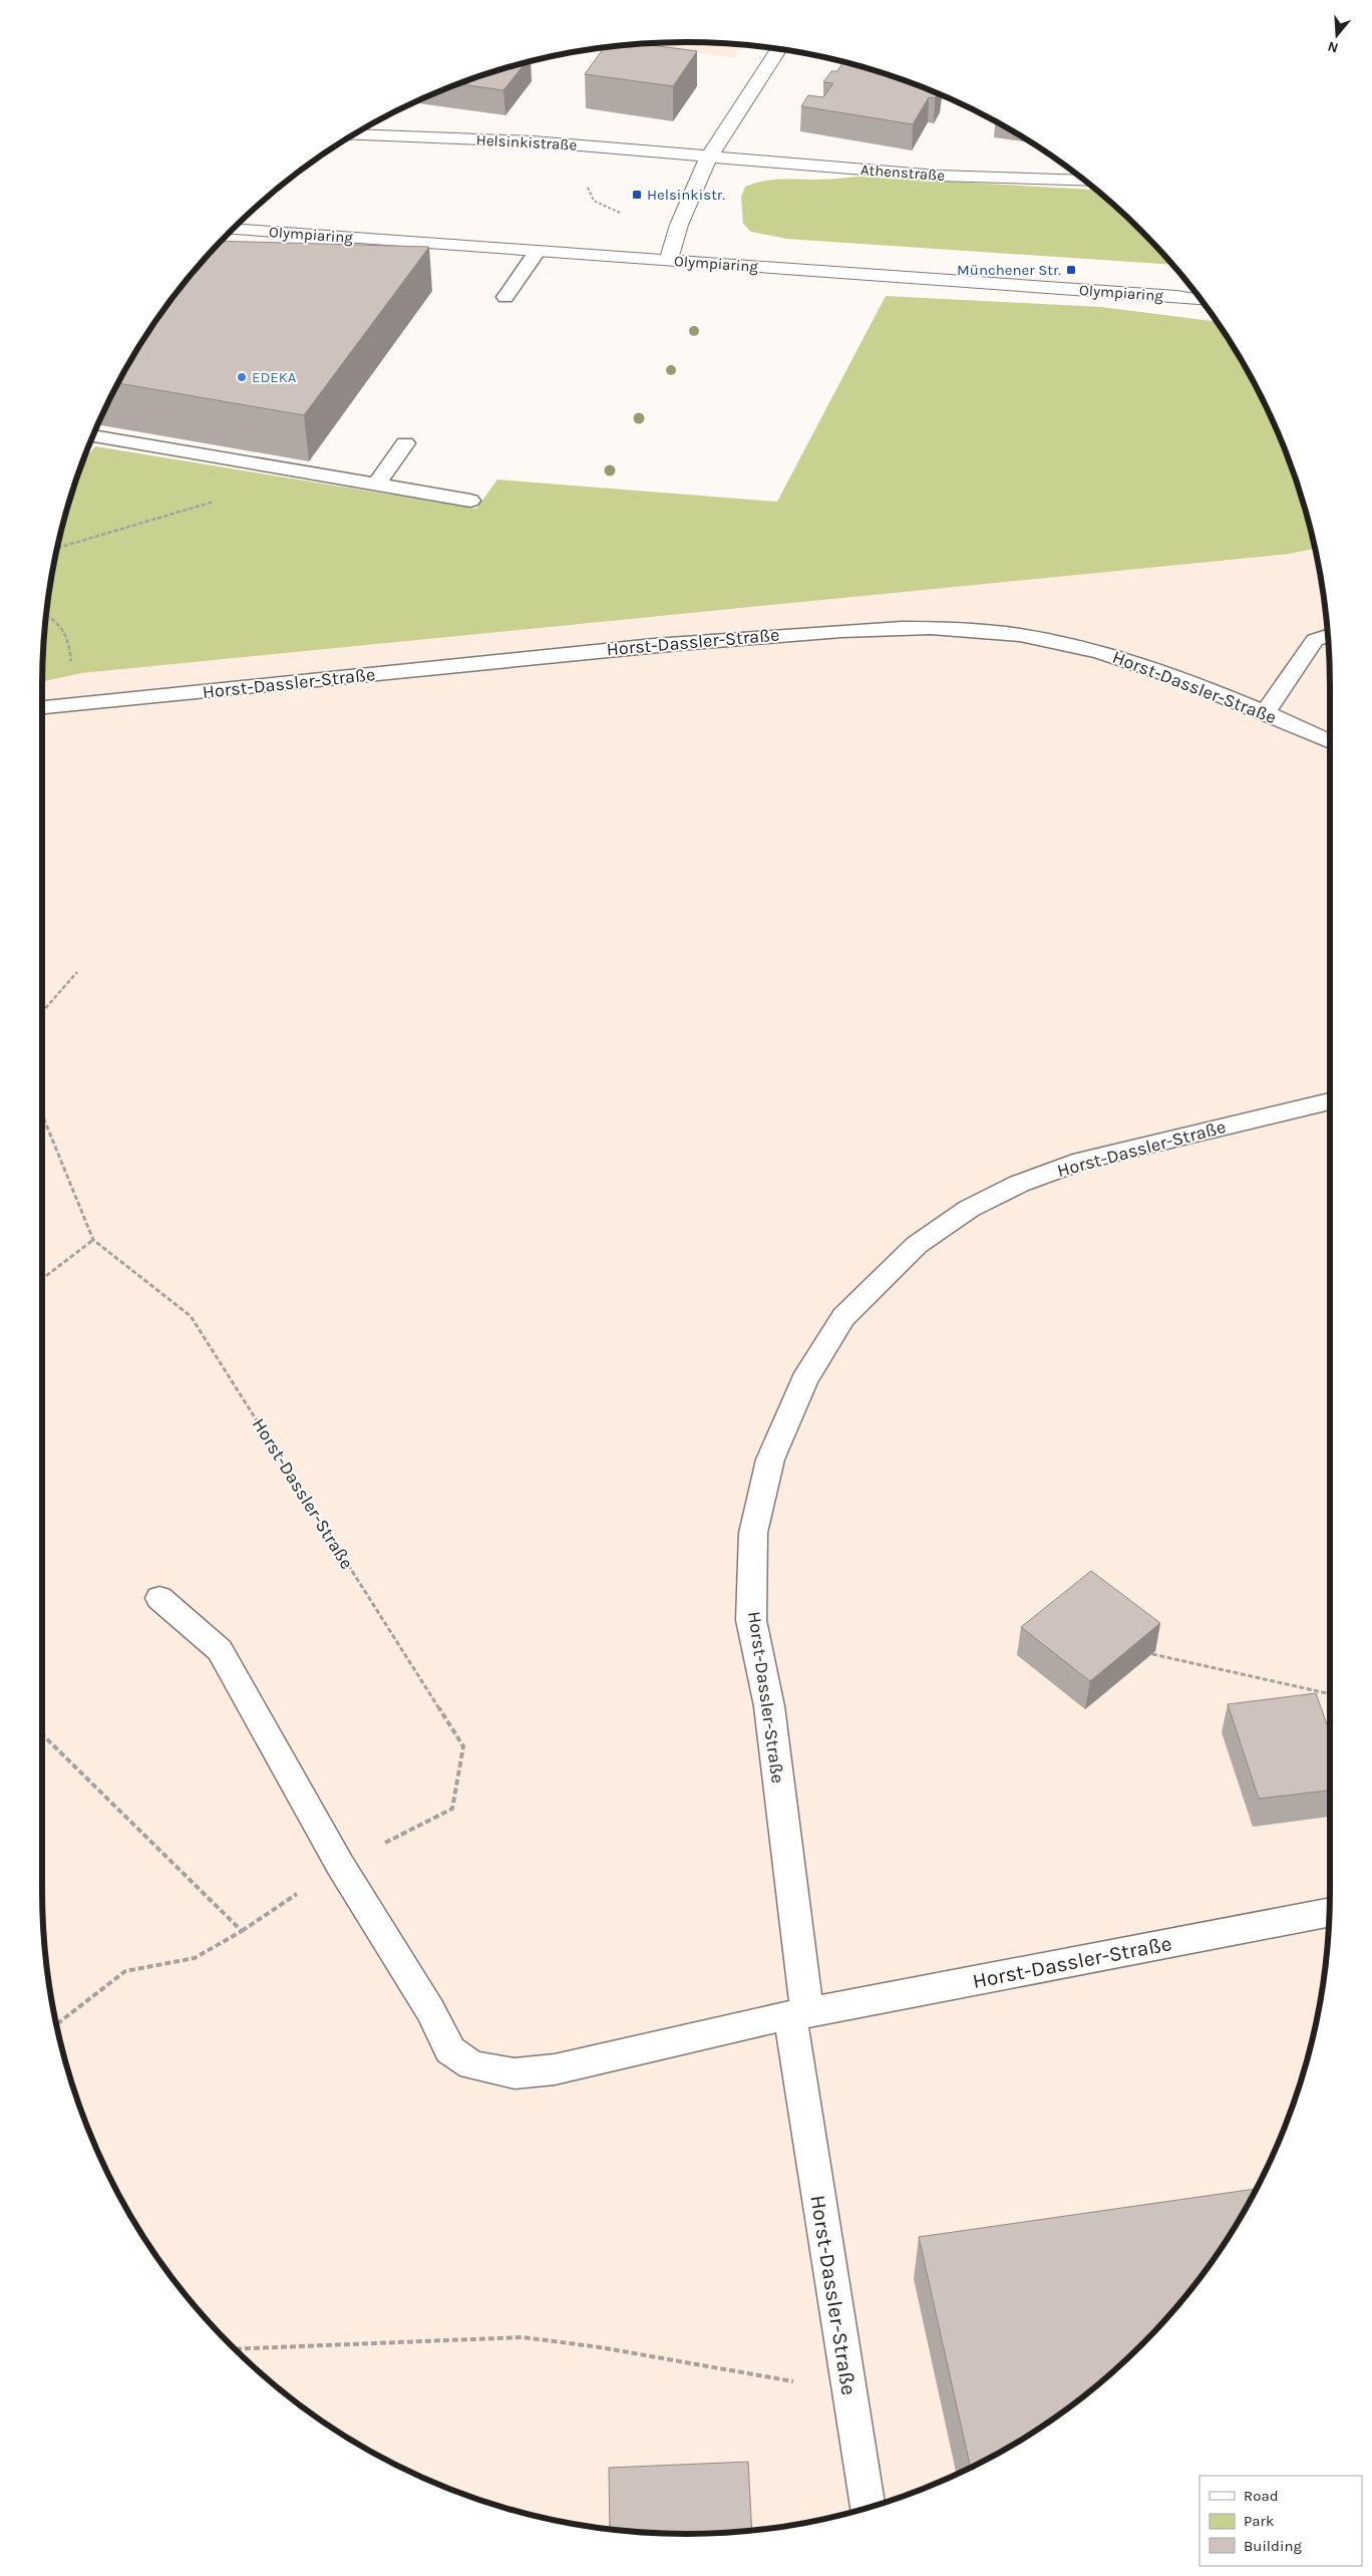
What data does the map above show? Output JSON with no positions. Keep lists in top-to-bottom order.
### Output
{
  "streets": {
    "street": ["Helsinkistraße", "Athenstraße", "Olympiaring"],
    "lane": ["Horst-Dassler-Straße"]
  },
  "crossings": [
    ["Helsinkistraße", "Athenstraße"]
  ],
  "places": {
    "transit": ["Helsinkistr.", "Münchener Str."],
    "other": ["EDEKA"]
  },
  "legend": ["Road", "Park", "Building"],
  "north": "bottom"
}
